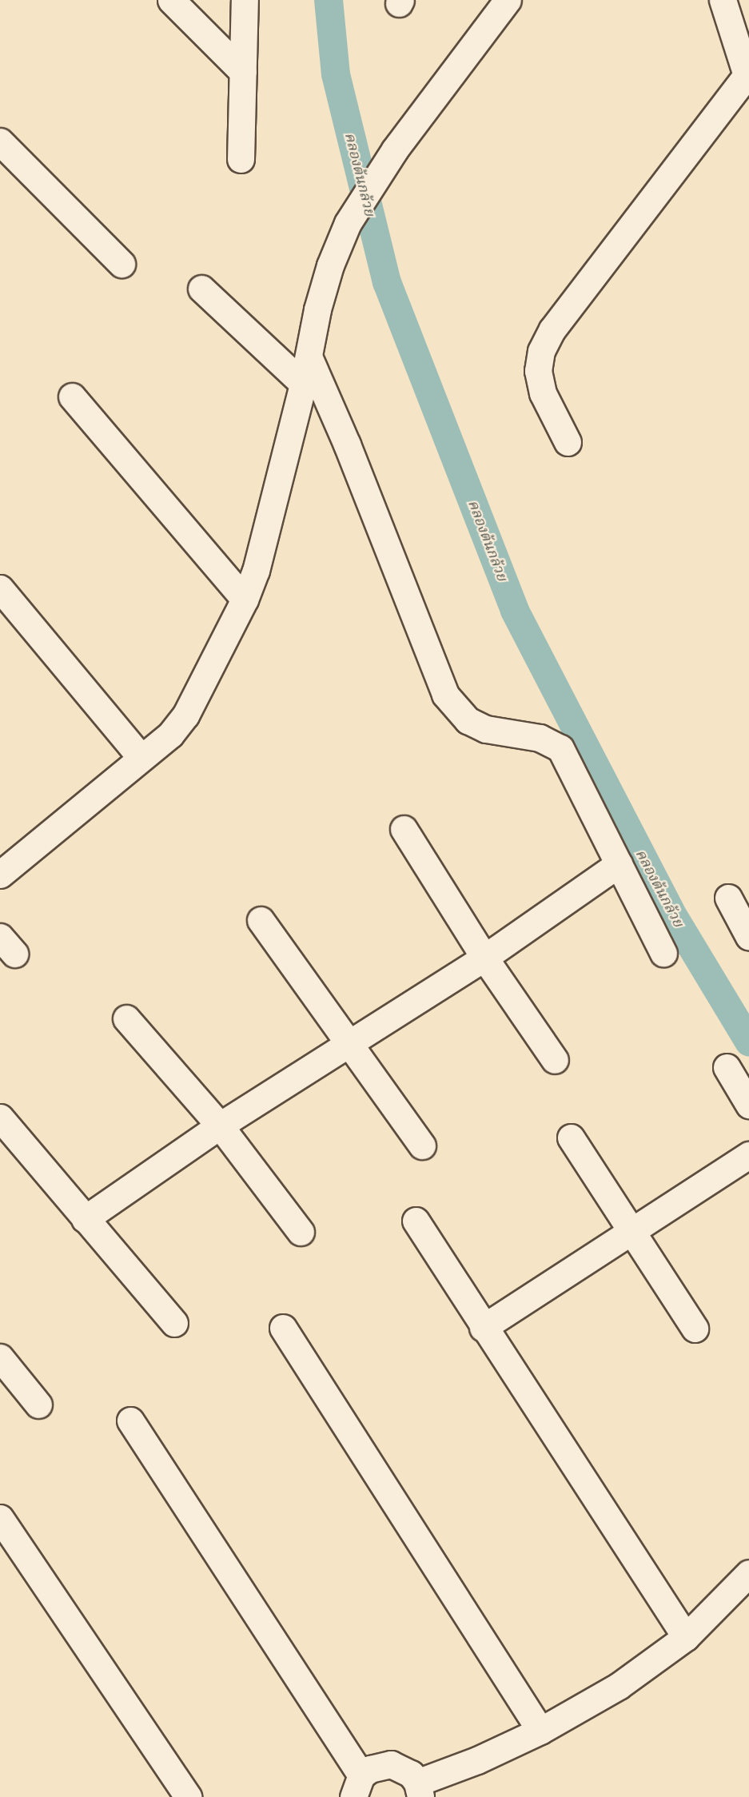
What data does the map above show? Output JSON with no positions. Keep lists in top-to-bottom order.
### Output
{
  "water": ["คลองต้นกล้วย"]
}
